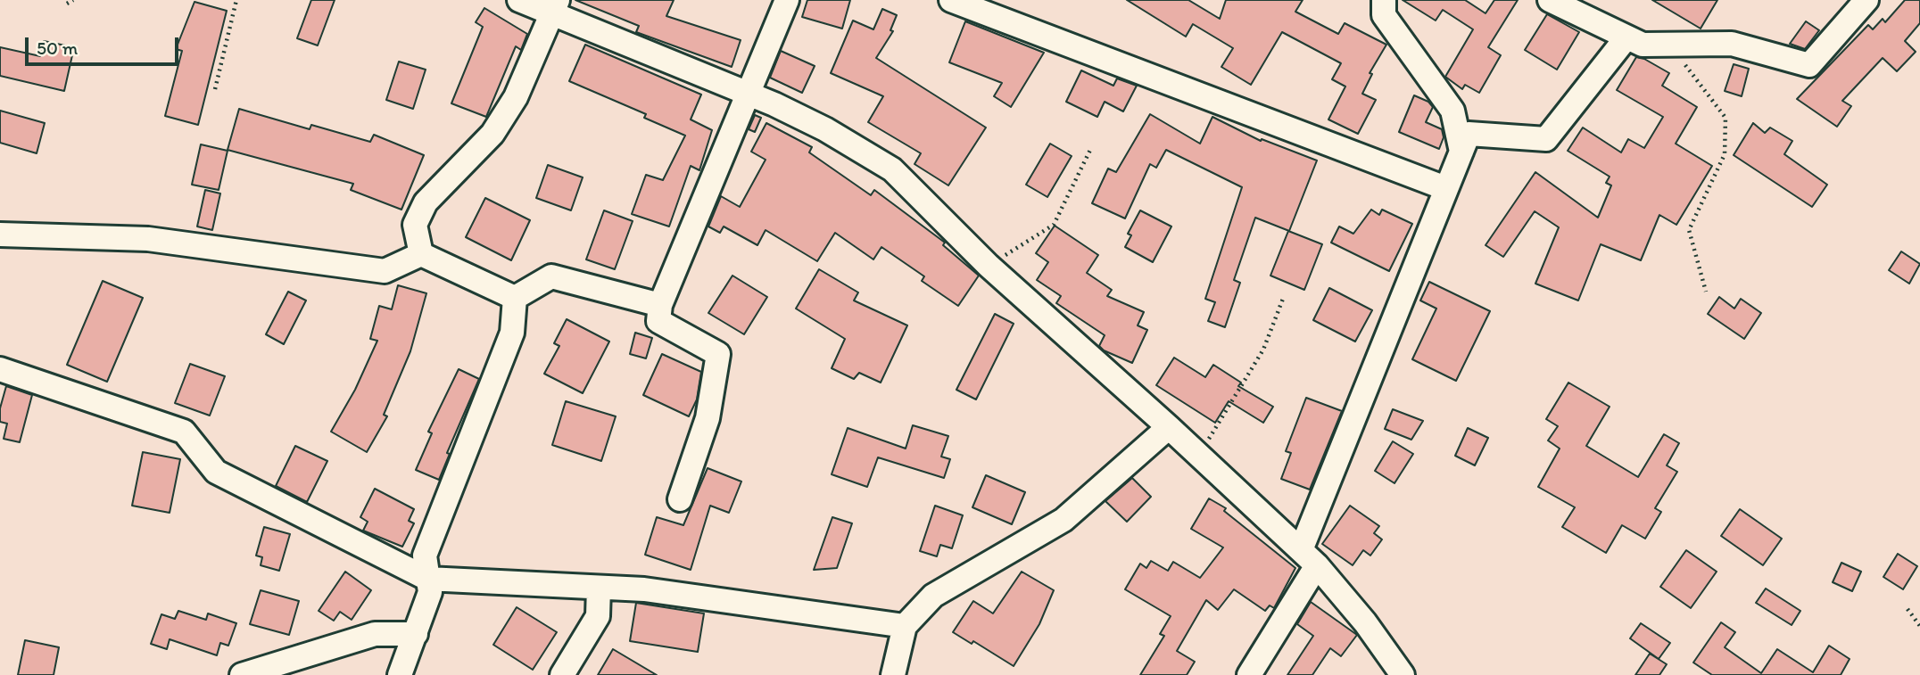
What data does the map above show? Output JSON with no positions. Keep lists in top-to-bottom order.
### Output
{
  "scale_bar": "50 m"
}
